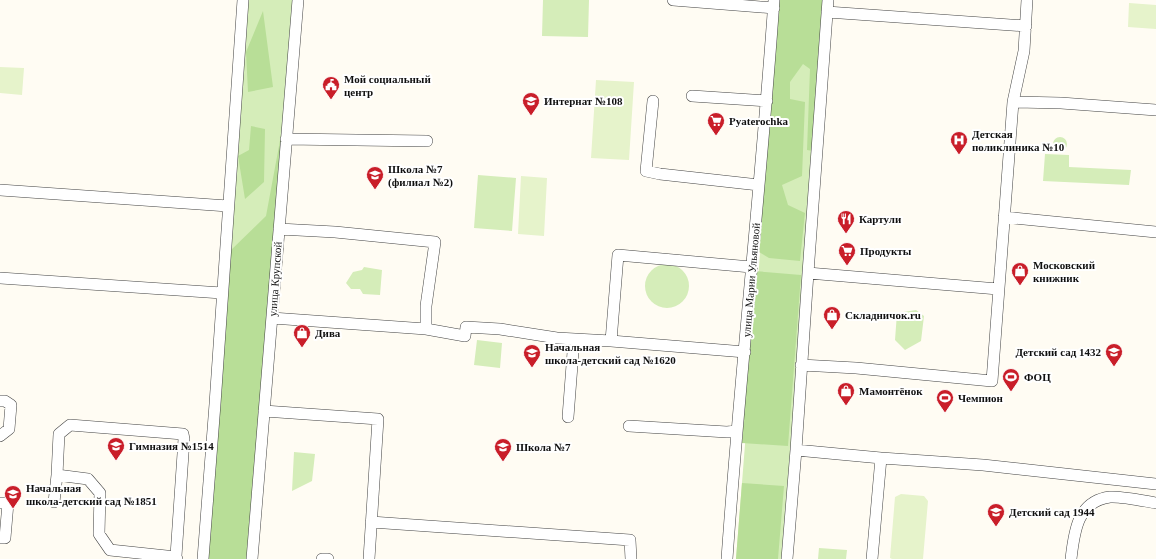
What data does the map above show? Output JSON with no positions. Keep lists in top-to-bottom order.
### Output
{
  "streets": {
    "street": ["улица Крупской", "улица Марии Ульяновой"]
  },
  "places": {
    "public building": ["Мой социальный центр"],
    "school or university": [
      "Интернат №108",
      "Школа №7 (филиал №2)",
      "Детский сад 1432",
      "Начальная школа-детский сад №1620",
      "Гимназия №1514",
      "Школа №7",
      "Начальная школа-детский сад №1851",
      "Детский сад 1944"
    ],
    "supermarket": ["Pyaterochka", "Продукты"],
    "hospital": ["Детская поликлиника №10"],
    "restaurant": ["Картули"],
    "shop": [
      "Московский книжник",
      "Складничок.ru",
      "Дива",
      "Мамонтёнок"
    ],
    "sports": ["ФОЦ", "Чемпион"]
  }
}
